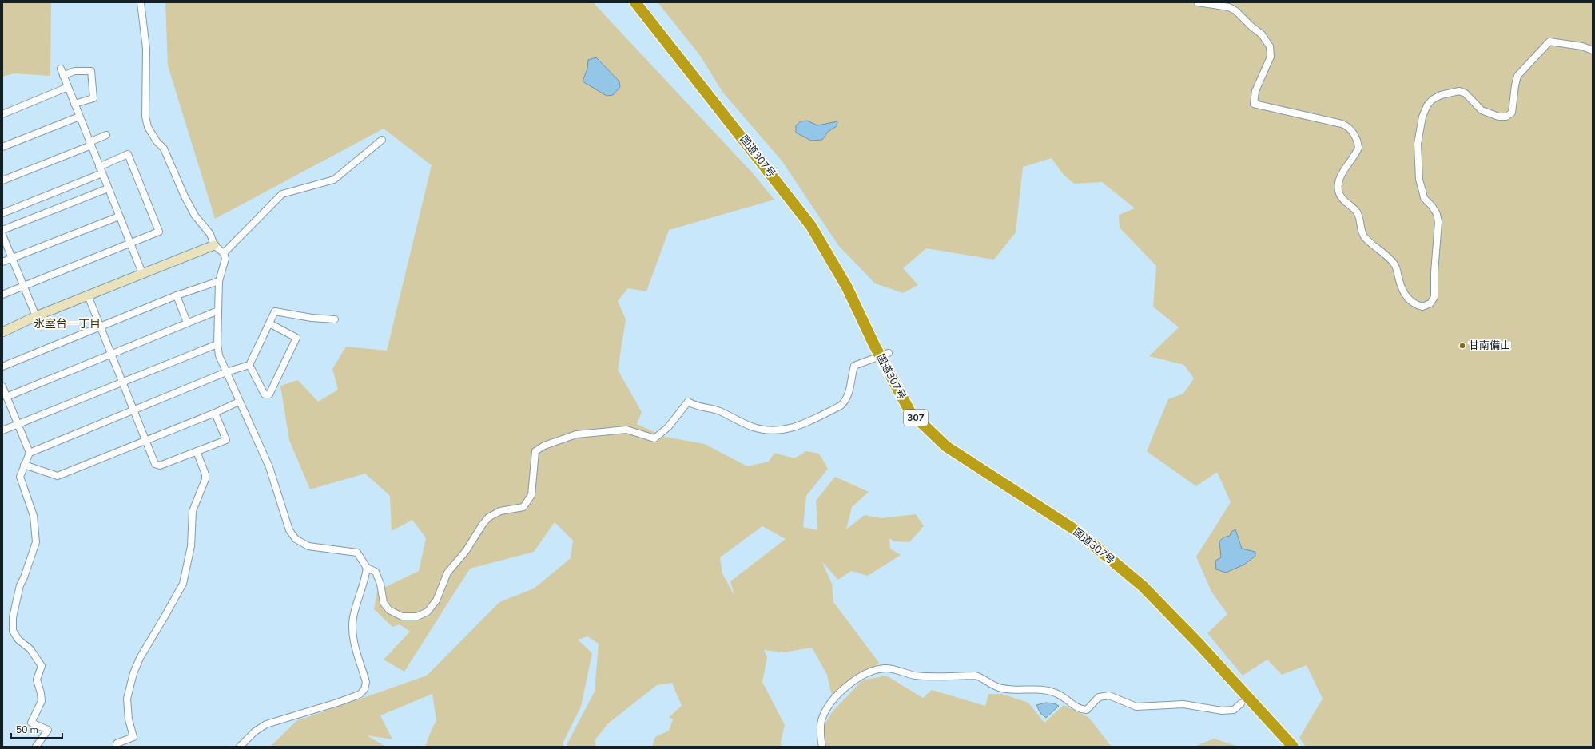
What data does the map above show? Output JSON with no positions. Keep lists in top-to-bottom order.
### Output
{
  "streets": {
    "highway": ["国道307号", "307"]
  },
  "districts": ["氷室台一丁目"],
  "places": ["甘南備山"],
  "scale_bar": "50 m"
}
